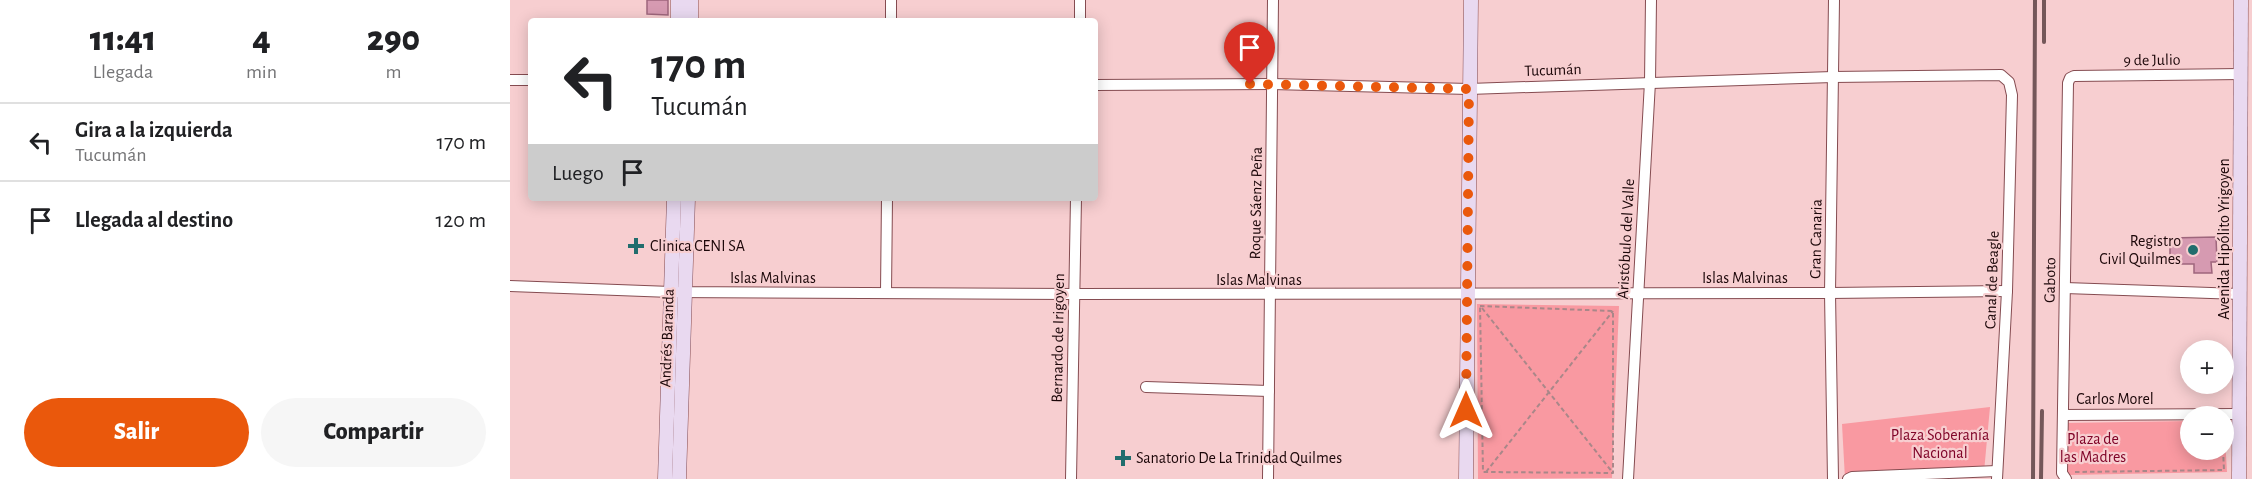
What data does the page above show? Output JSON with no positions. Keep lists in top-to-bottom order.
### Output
{
  "streets": {
    "main road": ["Avenida Hipólito Yrigoyen", "Andrés Baranda"],
    "street": [
      "9 de Julio",
      "Tucumán",
      "Roque Sáenz Peña",
      "Aristóbulo del Valle",
      "Gran Canaria",
      "Islas Malvinas",
      "Canal de Beagle",
      "Gaboto",
      "Bernardo de Irigoyen",
      "Carlos Morel"
    ]
  },
  "crossings": [
    ["9 de Julio", "Avenida Hipólito Yrigoyen"],
    ["9 de Julio", "Gaboto"],
    ["Tucumán", "Roque Sáenz Peña"],
    ["Tucumán", "Aristóbulo del Valle"],
    ["Tucumán", "Gran Canaria"],
    ["Tucumán", "Canal de Beagle"],
    ["Roque Sáenz Peña", "Islas Malvinas"],
    ["Aristóbulo del Valle", "Islas Malvinas"],
    ["Gran Canaria", "Islas Malvinas"],
    ["Avenida Hipólito Yrigoyen", "Carlos Morel"],
    ["Islas Malvinas", "Canal de Beagle"],
    ["Islas Malvinas", "Andrés Baranda"],
    ["Islas Malvinas", "Bernardo de Irigoyen"],
    ["Gaboto", "Carlos Morel"]
  ],
  "parks": ["Plaza Soberanía Nacional", "Plaza de las Madres"],
  "places": {
    "health": ["Clinica CENI SA", "Sanatorio De La Trinidad Quilmes"],
    "other": ["Registro Civil Quilmes"]
  },
  "page": {
    "eta": [
      "11:41",
      "Llegada",
      "4",
      "min",
      "290",
      "m"
    ],
    "turn": ["170 m", "Tucumán"],
    "list": [
      {
        "name": "Gira a la izquierda",
        "note": "Tucumán",
        "value": "170 m"
      },
      {
        "name": "Llegada al destino",
        "value": "120 m"
      }
    ],
    "then": "Luego",
    "map_buttons": ["+", "−"],
    "buttons": ["Salir", "Compartir"]
  }
}
